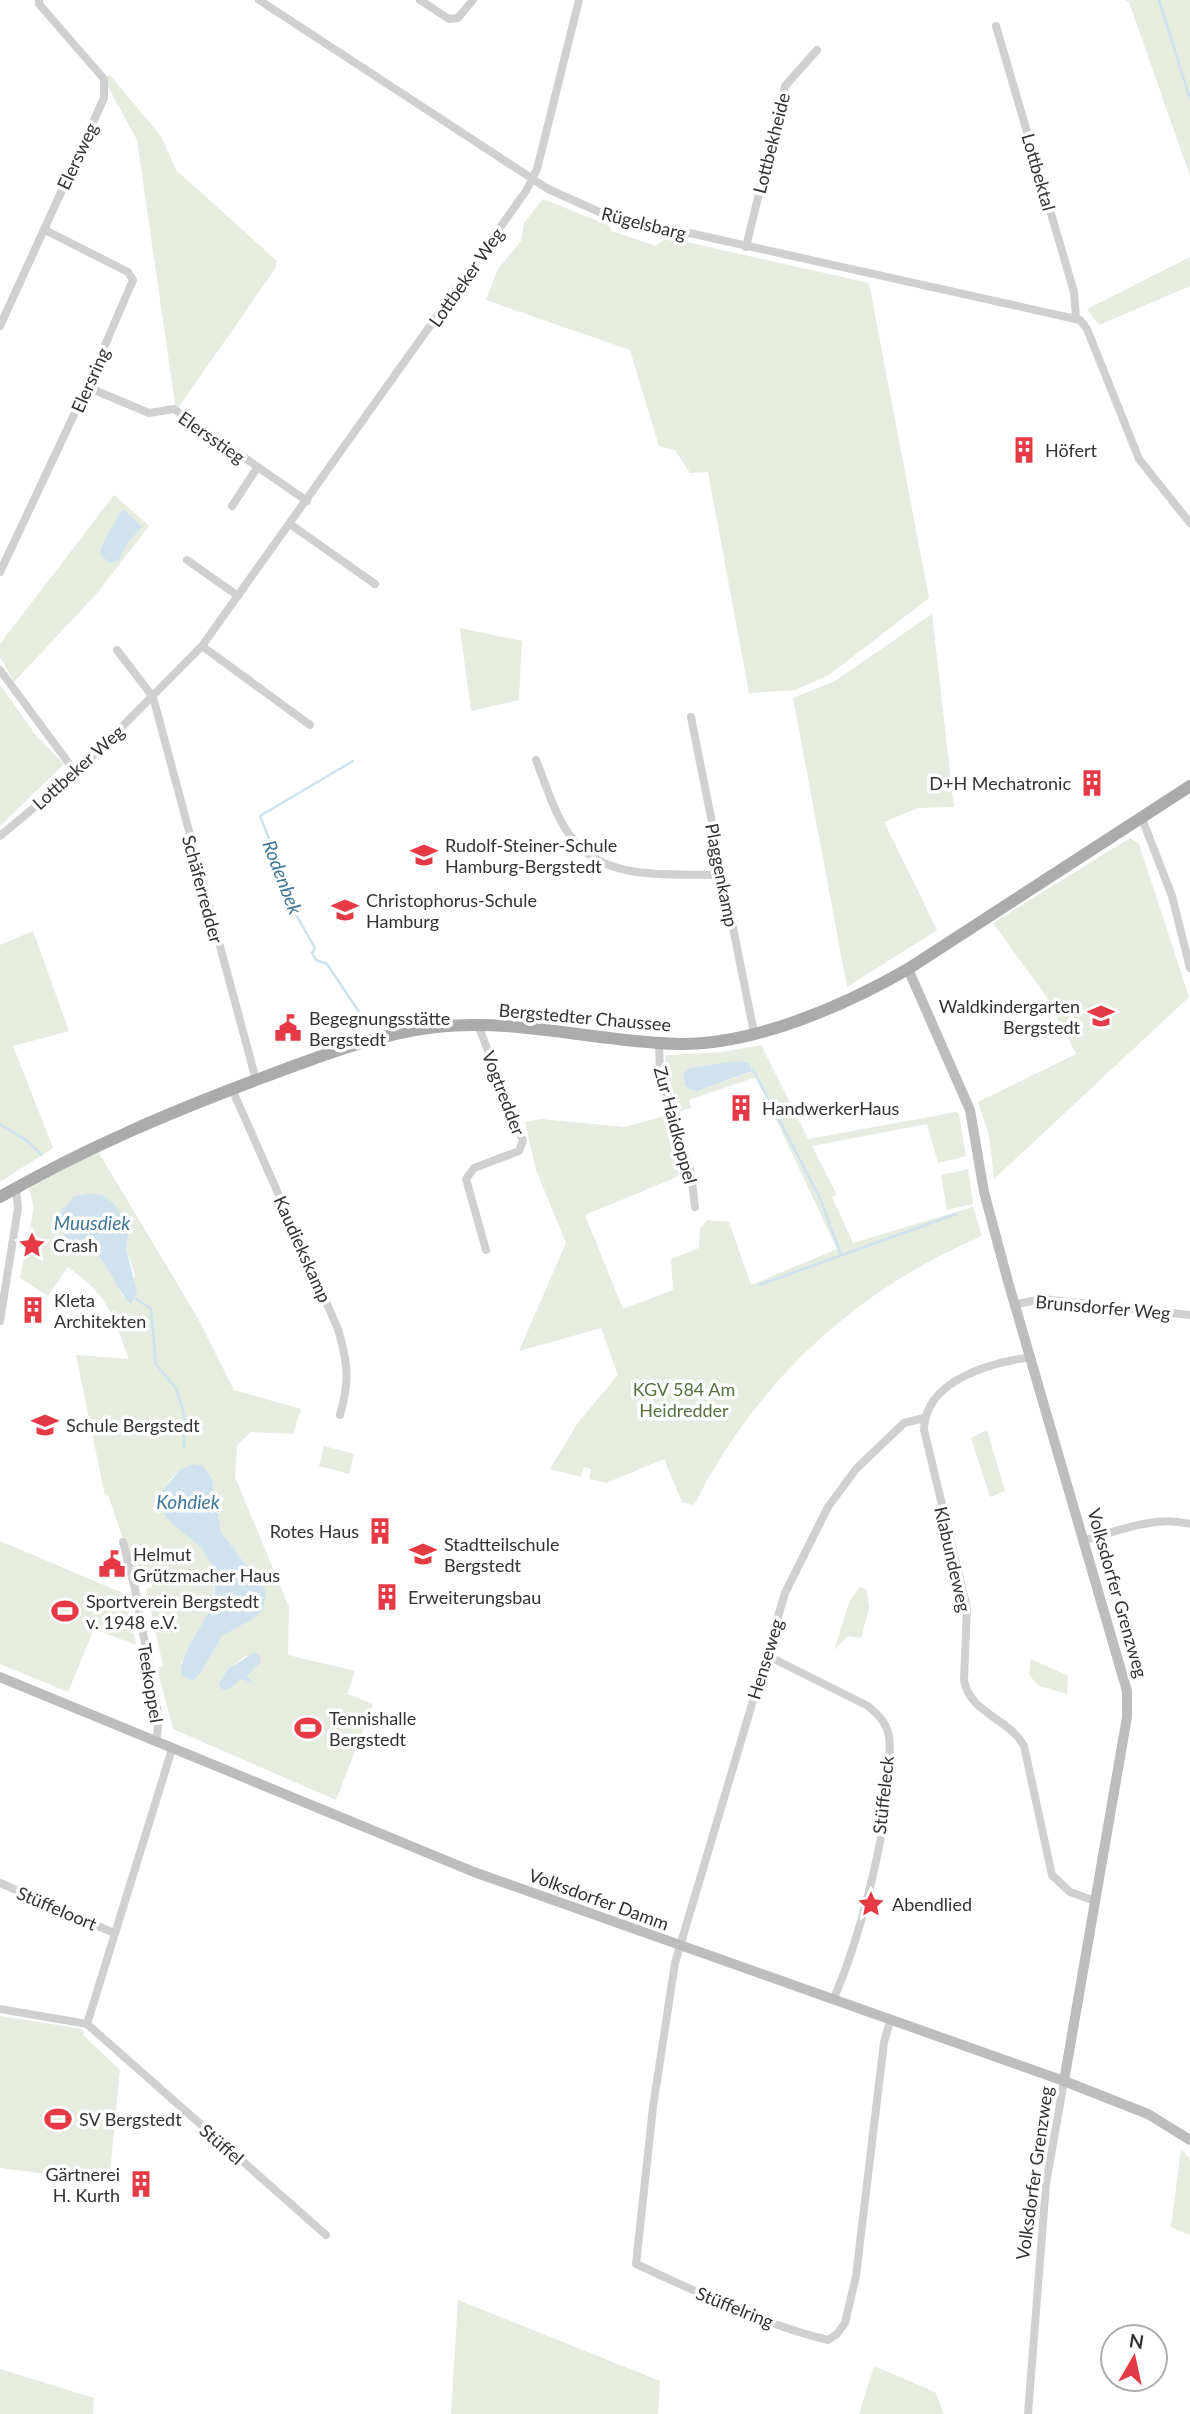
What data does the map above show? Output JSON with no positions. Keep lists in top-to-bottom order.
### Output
{
  "streets": {
    "main road": ["Bergstedter Chaussee", "Volksdorfer Grenzweg", "Volksdorfer Damm"],
    "street": [
      "Lottbekheide",
      "Elersweg",
      "Lottbektal",
      "Rügelsbarg",
      "Lottbeker Weg",
      "Elersring",
      "Elersstieg",
      "Plaggenkamp",
      "Schäferredder",
      "Vogtredder",
      "Zur Haidkoppel",
      "Kaudiekskamp",
      "Brunsdorfer Weg",
      "Klabundeweg",
      "Henseweg",
      "Teekoppel",
      "Stüffeleck",
      "Stüffeloort",
      "Stüffel",
      "Stüffelring"
    ]
  },
  "crossings": [
    ["Lottbekheide", "Rügelsbarg"],
    ["Elersweg", "Elersring"],
    ["Lottbektal", "Rügelsbarg"],
    ["Rügelsbarg", "Lottbeker Weg"],
    ["Lottbeker Weg", "Elersstieg"],
    ["Lottbeker Weg", "Schäferredder"],
    ["Elersring", "Elersstieg"],
    ["Plaggenkamp", "Bergstedter Chaussee"],
    ["Schäferredder", "Bergstedter Chaussee"],
    ["Bergstedter Chaussee", "Vogtredder"],
    ["Bergstedter Chaussee", "Zur Haidkoppel"],
    ["Bergstedter Chaussee", "Kaudiekskamp"],
    ["Bergstedter Chaussee", "Volksdorfer Grenzweg"],
    ["Brunsdorfer Weg", "Volksdorfer Grenzweg"],
    ["Klabundeweg", "Volksdorfer Grenzweg"],
    ["Klabundeweg", "Henseweg"],
    ["Volksdorfer Grenzweg", "Volksdorfer Damm"],
    ["Henseweg", "Stüffeleck"],
    ["Henseweg", "Volksdorfer Damm"],
    ["Henseweg", "Stüffelring"],
    ["Teekoppel", "Volksdorfer Damm"],
    ["Stüffeleck", "Volksdorfer Damm"],
    ["Volksdorfer Damm", "Stüffelring"]
  ],
  "water": ["Rodenbek", "Muusdiek", "Kohdiek"],
  "parks": ["KGV 584 Am Heidredder"],
  "places": {
    "building": [
      "Höfert",
      "D+H Mechatronic",
      "HandwerkerHaus",
      "Kleta Architekten",
      "Rotes Haus",
      "Erweiterungsbau",
      "Gärtnerei H. Kurth"
    ],
    "school or university": [
      "Rudolf-Steiner-Schule Hamburg-Bergstedt",
      "Christophorus-Schule Hamburg",
      "Waldkindergarten Bergstedt",
      "Schule Bergstedt",
      "Stadtteilschule Bergstedt"
    ],
    "public building": ["Begegnungsstätte Bergstedt", "Helmut Grützmacher Haus"],
    "place": ["Crash", "Abendlied"],
    "sports": ["Sportverein Bergstedt v. 1948 e.V.", "Tennishalle Bergstedt", "SV Bergstedt"]
  },
  "north": "top"
}
